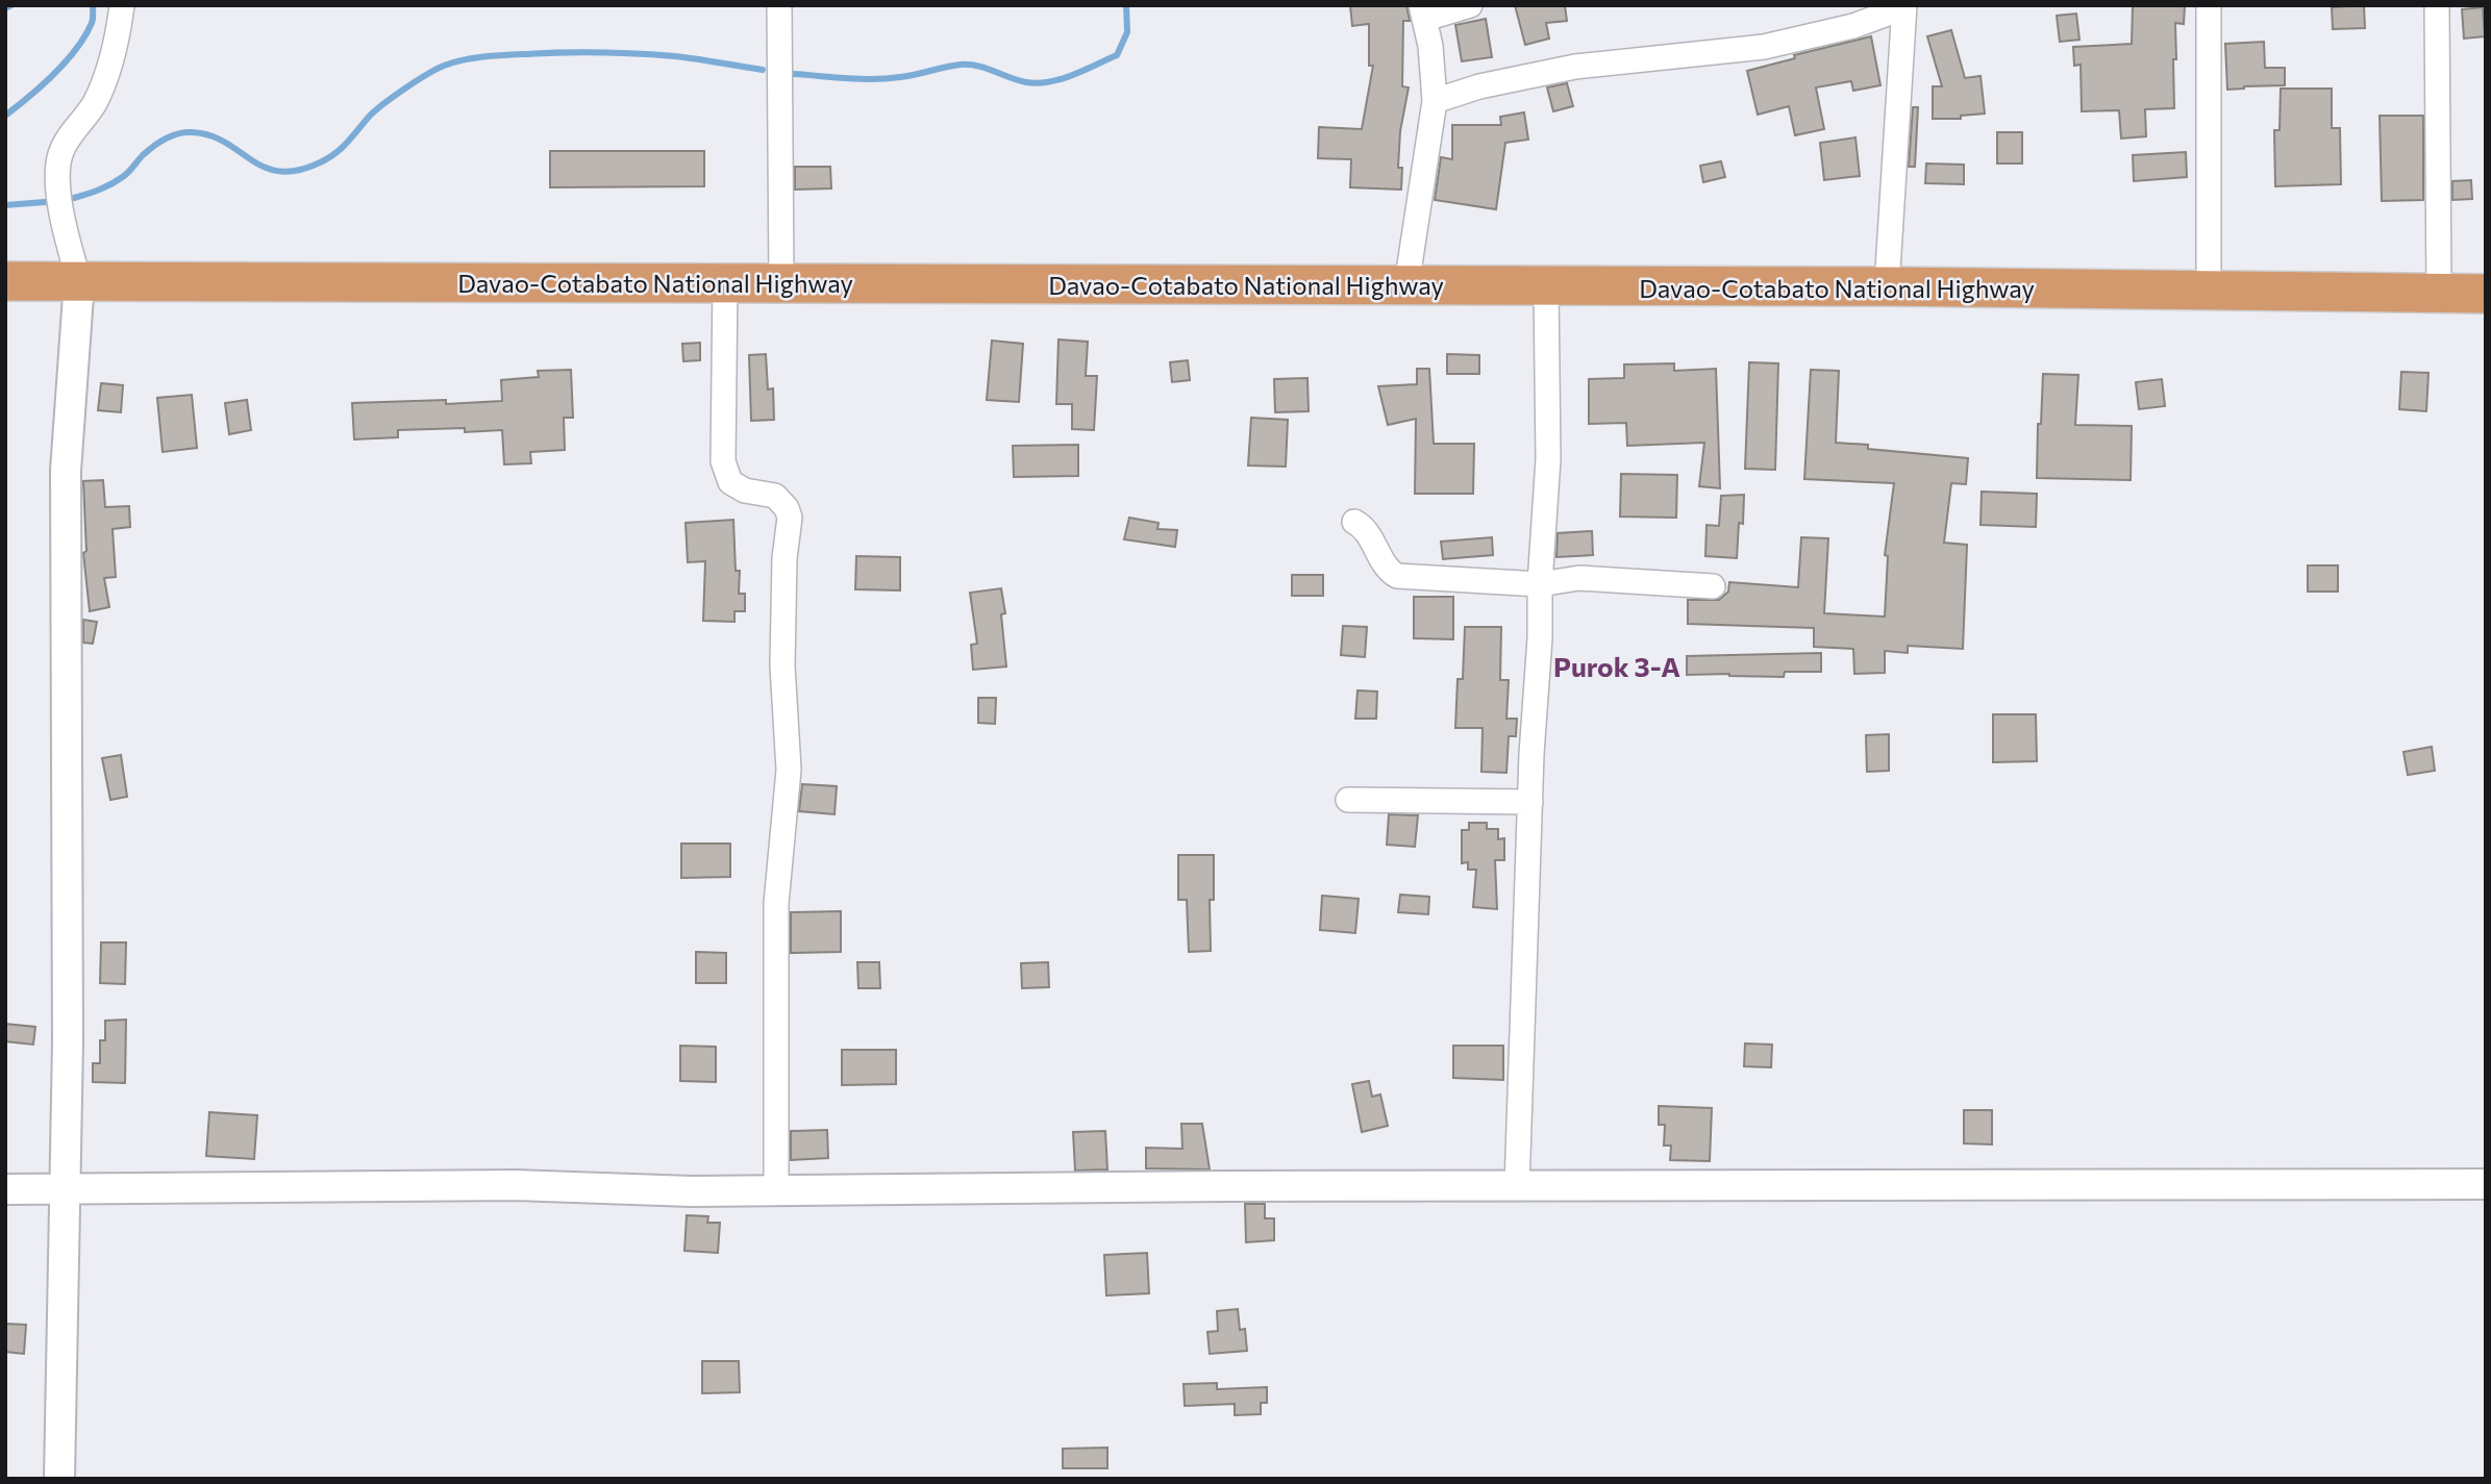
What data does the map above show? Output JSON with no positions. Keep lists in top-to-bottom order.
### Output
{
  "streets": {
    "highway": ["Davao-Cotabato National Highway"]
  },
  "districts": ["Purok 3-A"]
}
